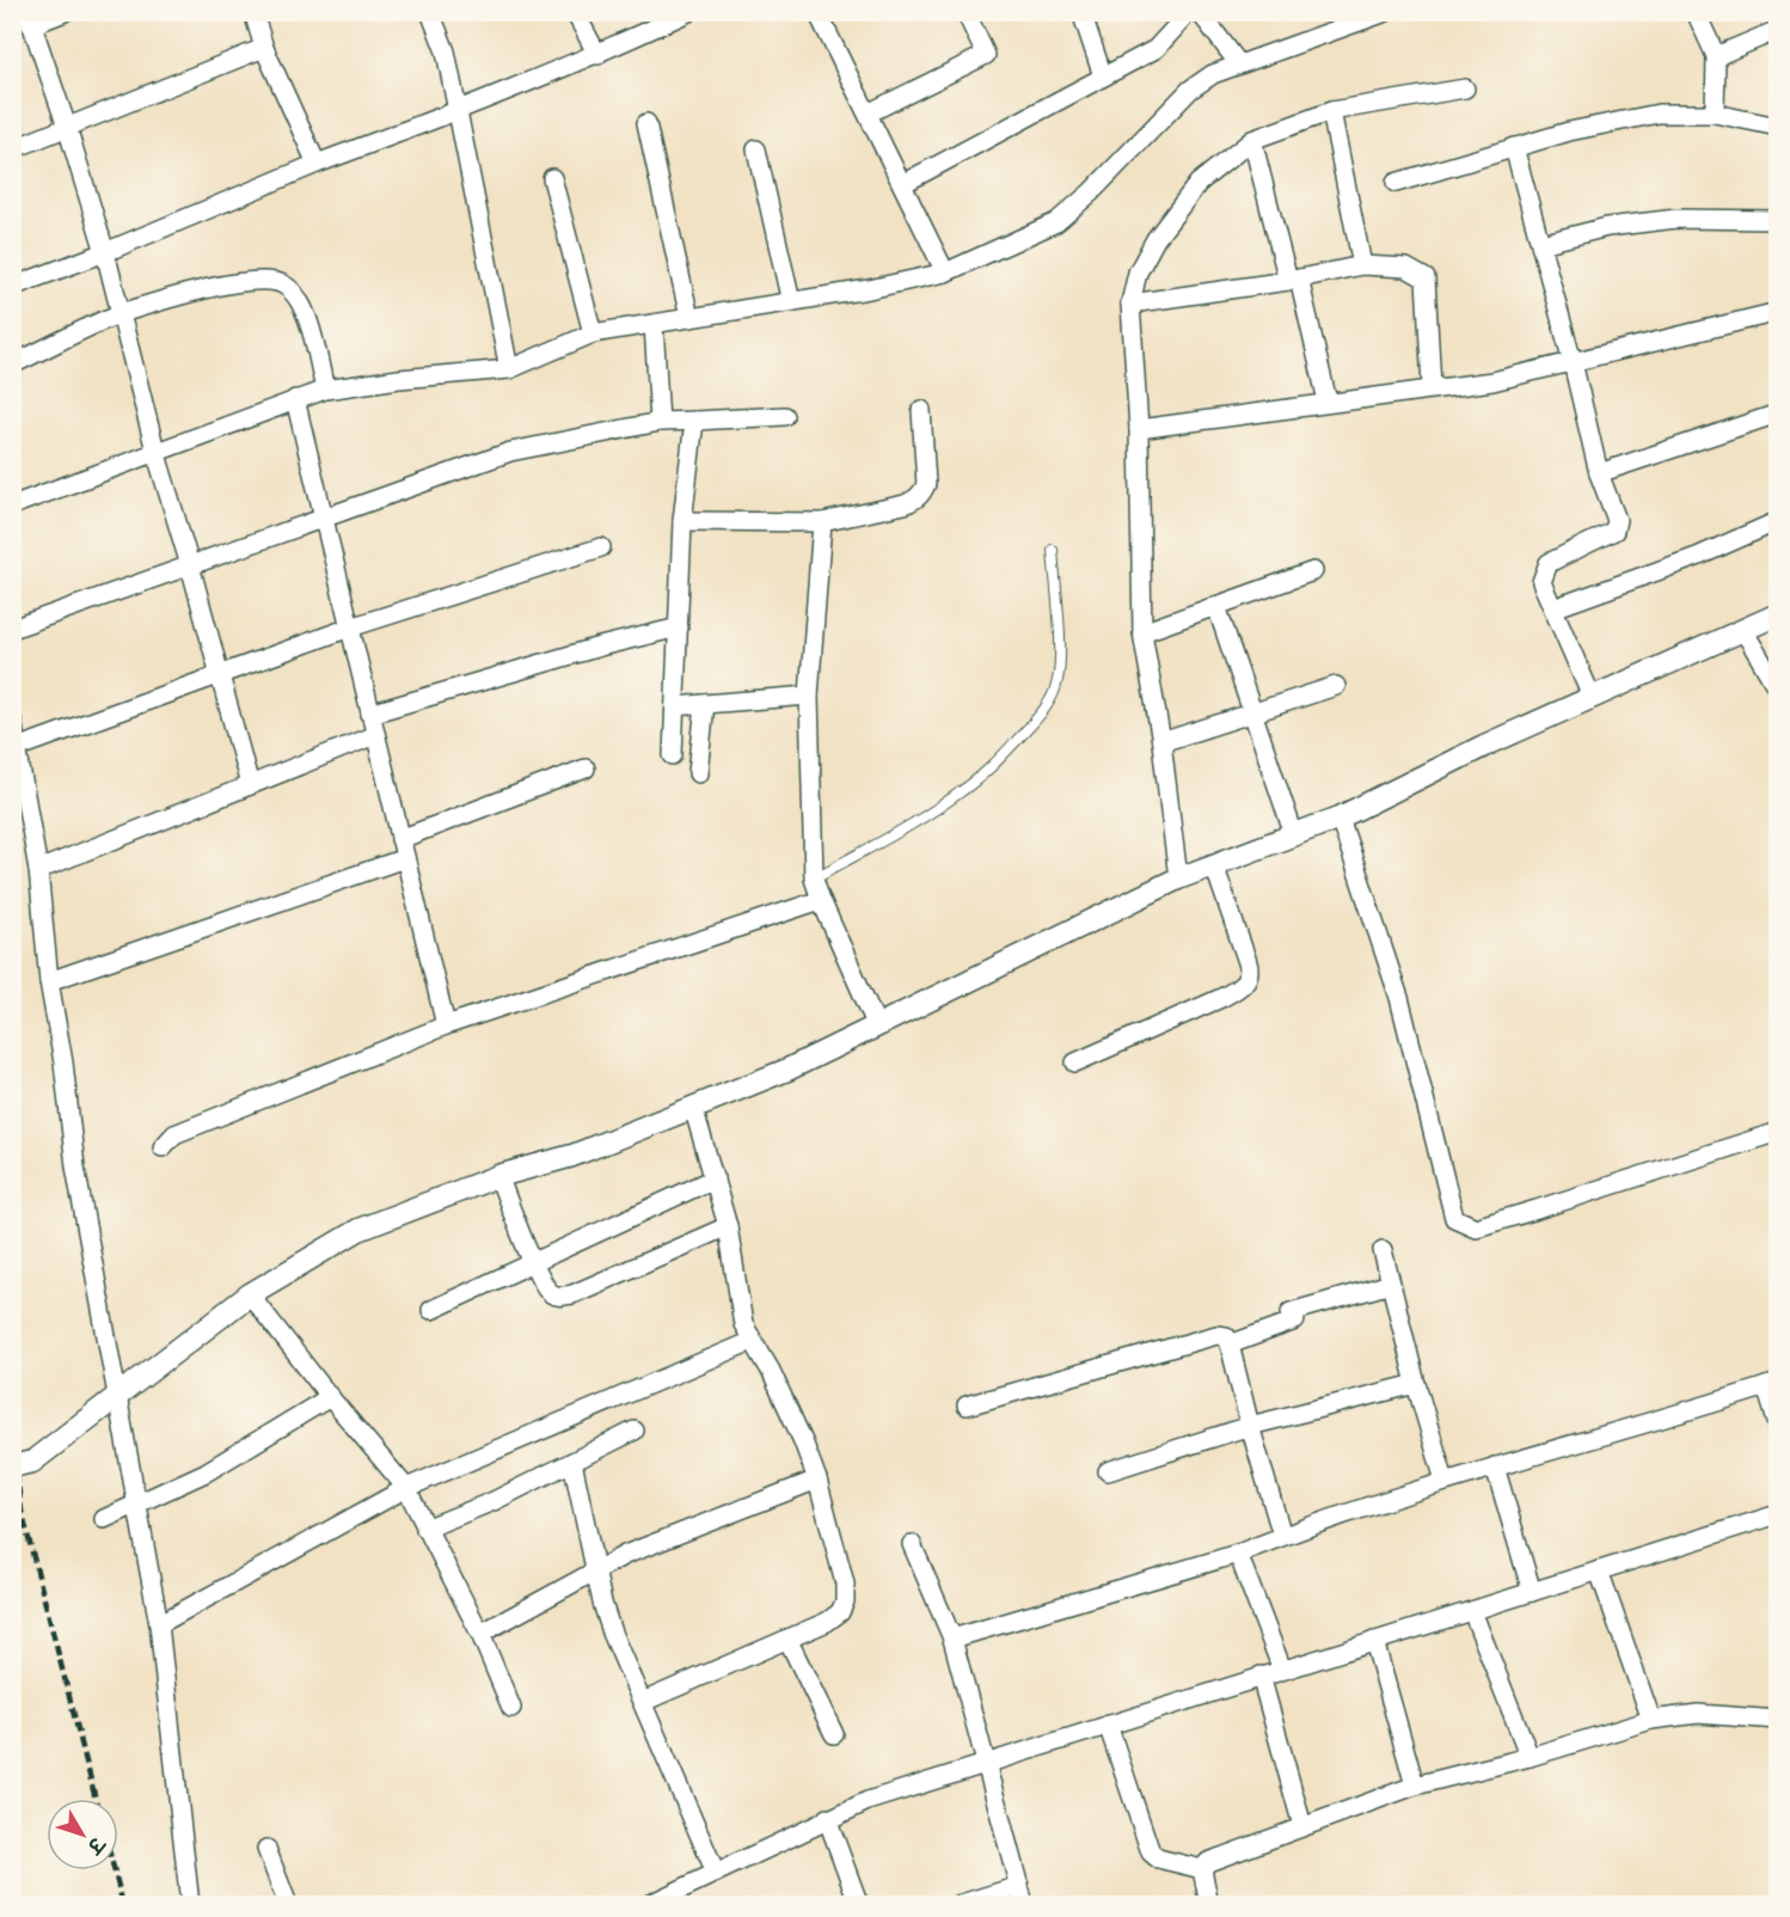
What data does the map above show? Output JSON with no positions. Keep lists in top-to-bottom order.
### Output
{
  "north": "bottom right"
}
